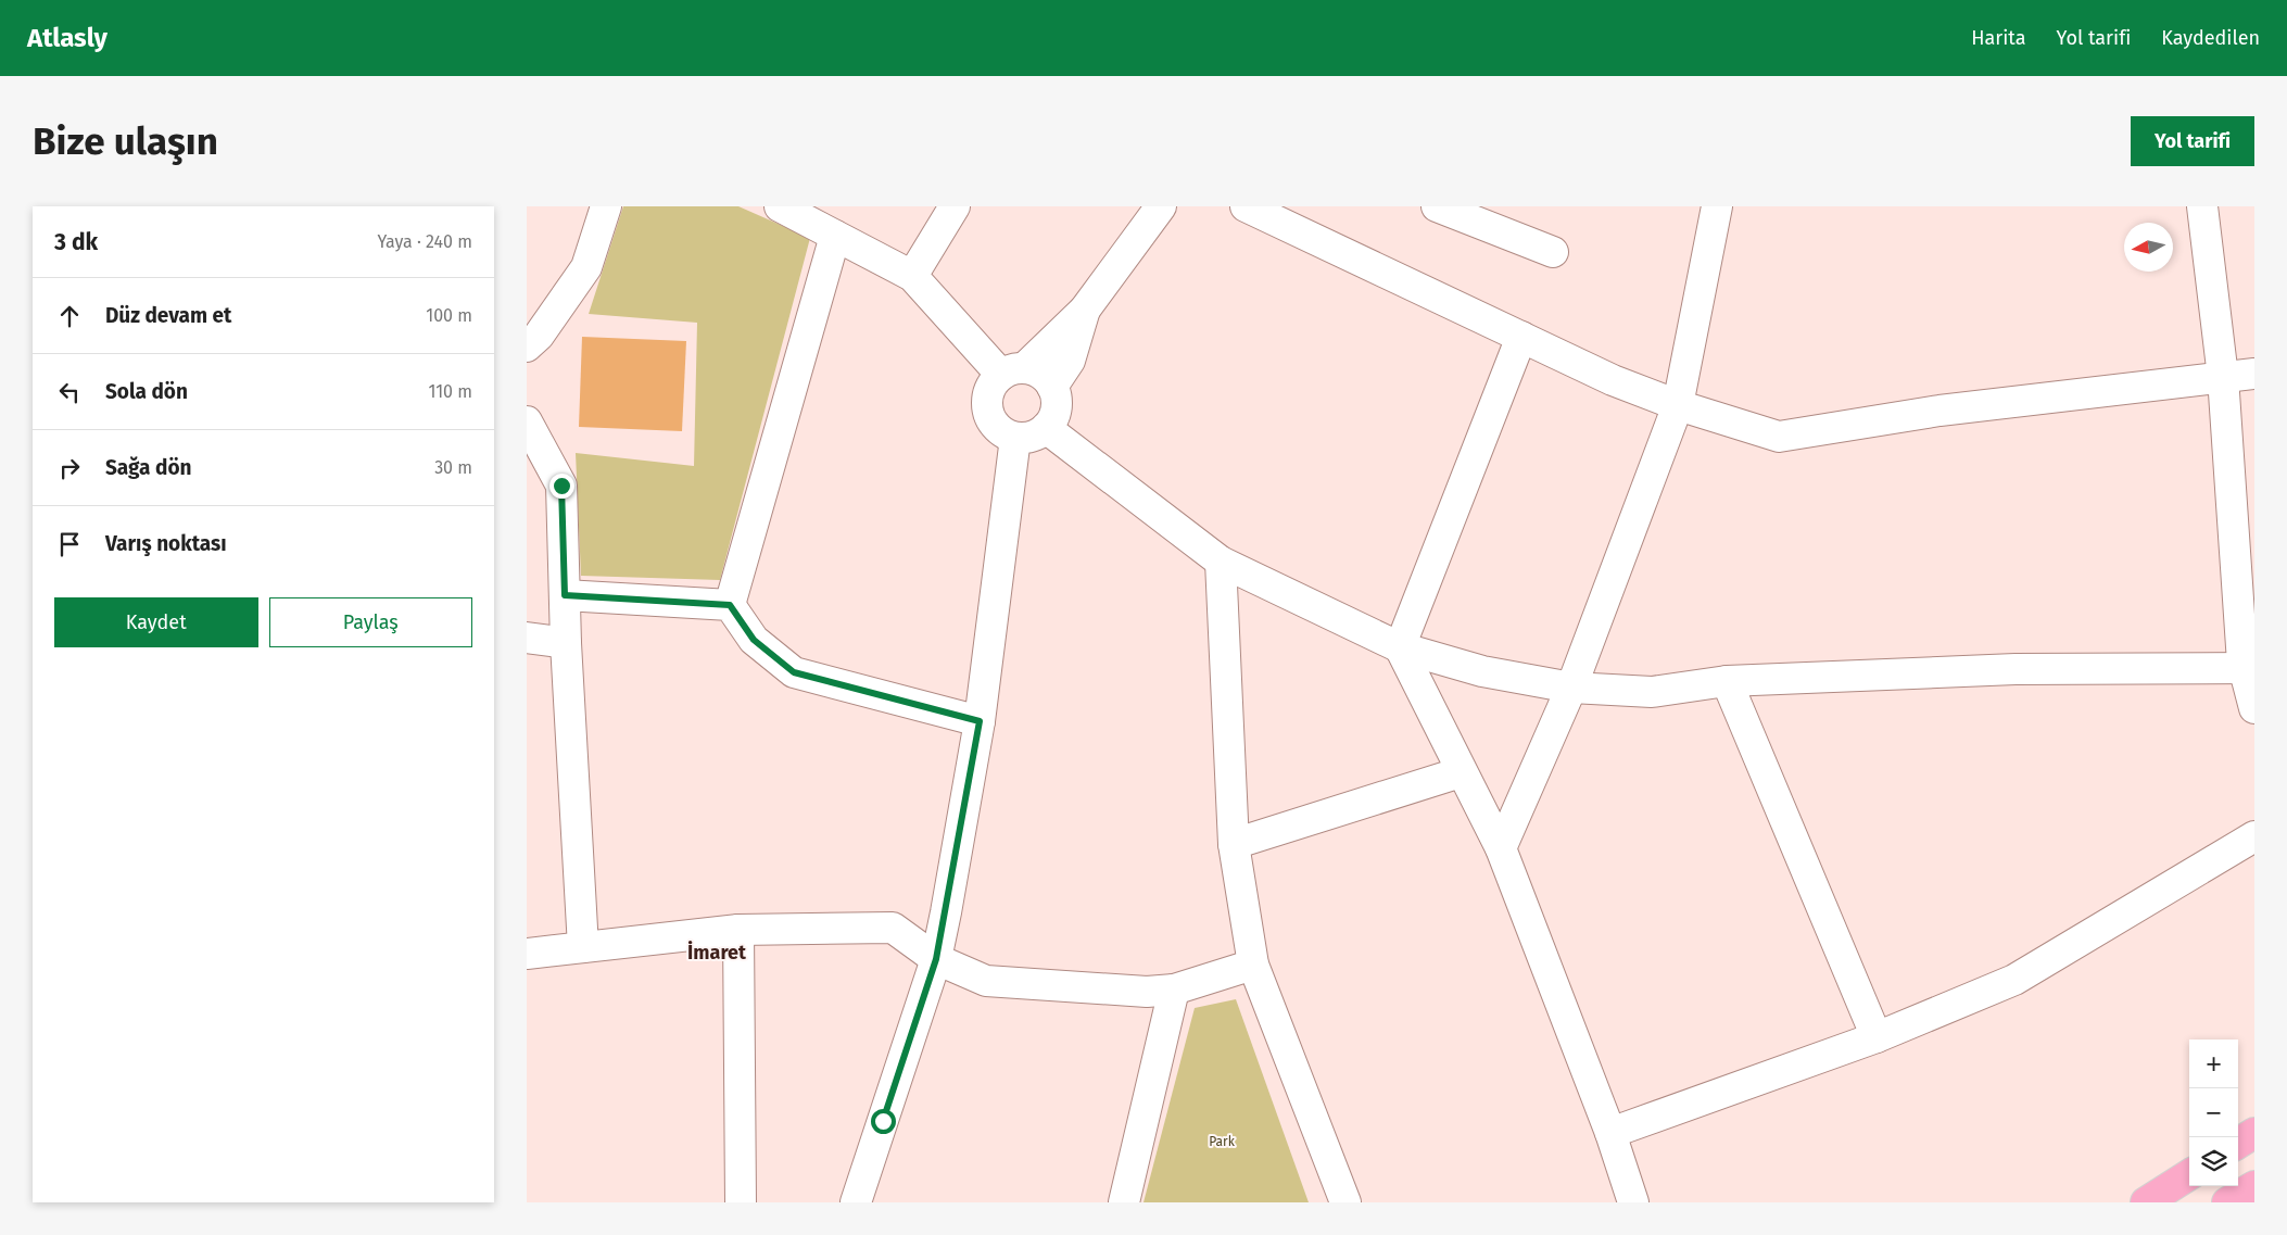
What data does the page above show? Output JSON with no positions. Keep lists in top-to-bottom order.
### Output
{
  "districts": ["İmaret"],
  "parks": ["Park"],
  "north": "left",
  "page": {
    "header": "Atlasly",
    "nav": ["Harita", "Yol tarifi", "Kaydedilen"],
    "buttons": [
      "Yol tarifi",
      ["Kaydet", "Paylaş"]
    ],
    "title": "Bize ulaşın",
    "heading": ["3 dk", "Yaya · 240 m"],
    "list": [
      ["Düz devam et", "100 m"],
      ["Sola dön", "110 m"],
      ["Sağa dön", "30 m"],
      "Varış noktası"
    ],
    "map_buttons": ["+", "−"]
  }
}
